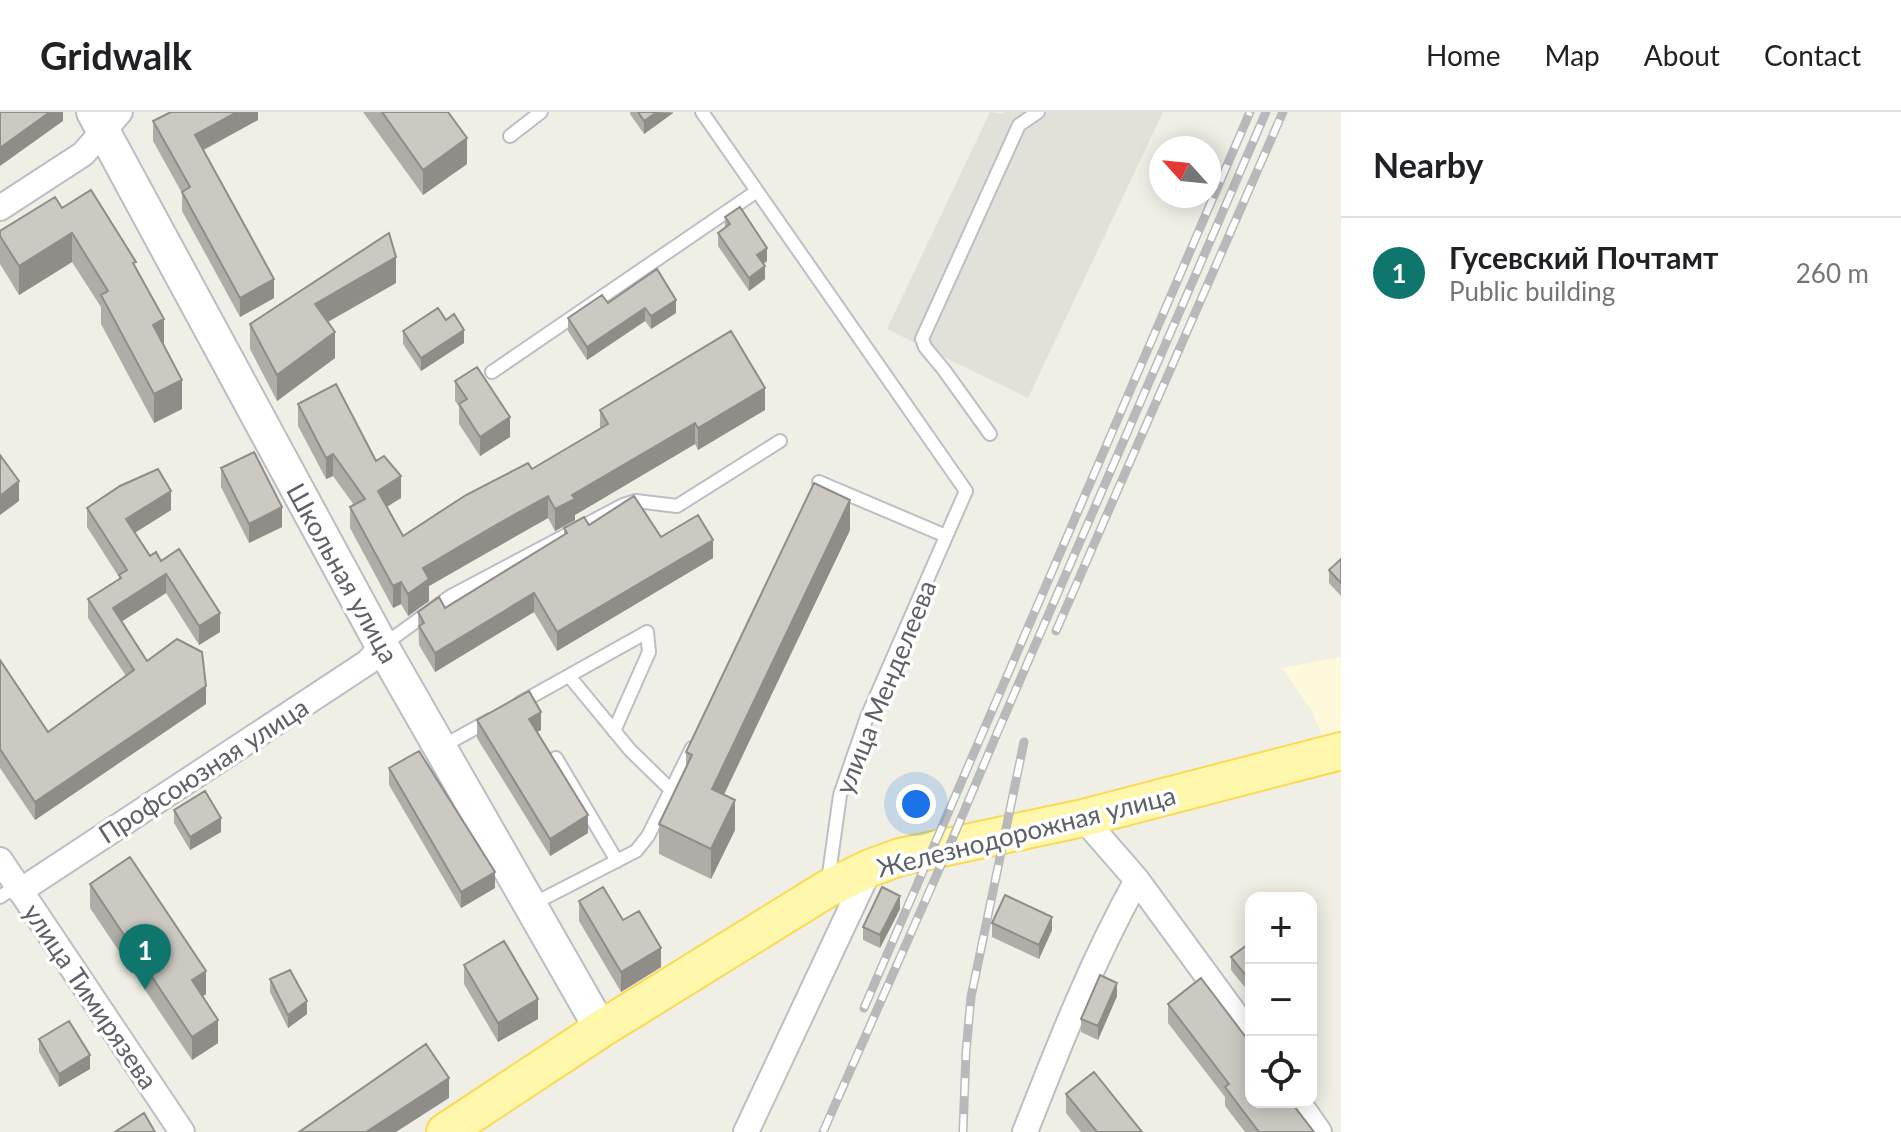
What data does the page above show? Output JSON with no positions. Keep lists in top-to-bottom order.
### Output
{
  "streets": {
    "main road": ["Школьная улица", "Железнодорожная улица"],
    "street": ["Профсоюзная улица", "улица Тимирязева"],
    "lane": ["улица Менделеева"]
  },
  "crossings": [
    ["Школьная улица", "Профсоюзная улица"],
    ["Школьная улица", "Железнодорожная улица"],
    ["улица Менделеева", "Железнодорожная улица"],
    ["Профсоюзная улица", "улица Тимирязева"]
  ],
  "north": "top left",
  "page": {
    "header": "Gridwalk",
    "nav": [
      "Home",
      "Map",
      "About",
      "Contact"
    ],
    "heading": "Nearby",
    "list": [
      {
        "mark": "1",
        "name": "Гусевский Почтамт",
        "note": "Public building",
        "value": "260 m"
      }
    ],
    "map_buttons": ["+", "−"],
    "pins": "1"
  }
}
